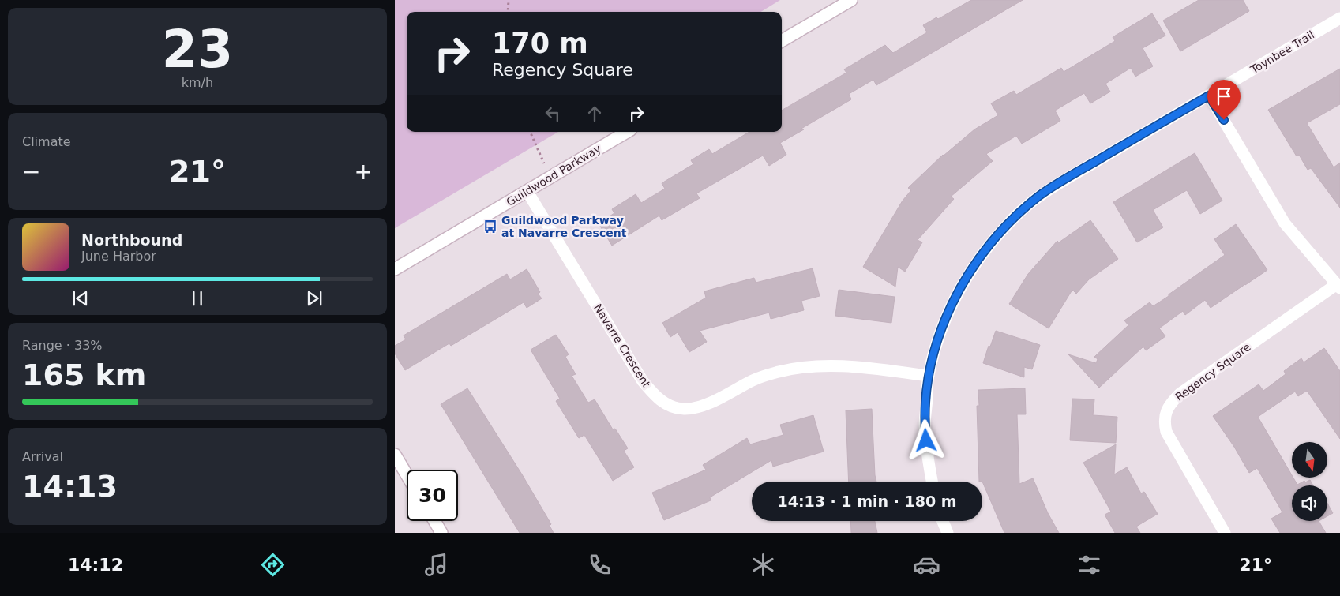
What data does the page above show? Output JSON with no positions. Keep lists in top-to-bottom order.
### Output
{
  "streets": {
    "street": [
      "Toynbee Trail",
      "Guildwood Parkway",
      "Navarre Crescent",
      "Regency Square"
    ]
  },
  "crossings": [
    ["Toynbee Trail", "Navarre Crescent"],
    ["Toynbee Trail", "Regency Square"],
    ["Guildwood Parkway", "Navarre Crescent"]
  ],
  "places": {
    "bus stop": ["Guildwood Parkway at Navarre Crescent"]
  },
  "north": "bottom",
  "page": {
    "tile": [
      ["23", "km/h"],
      "Climate",
      ["Range · 33%", "165 km"],
      ["Arrival", "14:13"]
    ],
    "turn": ["170 m", "Regency Square"],
    "heat": ["−", "21°", "+"],
    "song": ["Northbound", "June Harbor"],
    "limit": "30",
    "trip": "14:13 · 1 min · 180 m",
    "tabs": ["14:12", "21°"]
  }
}
